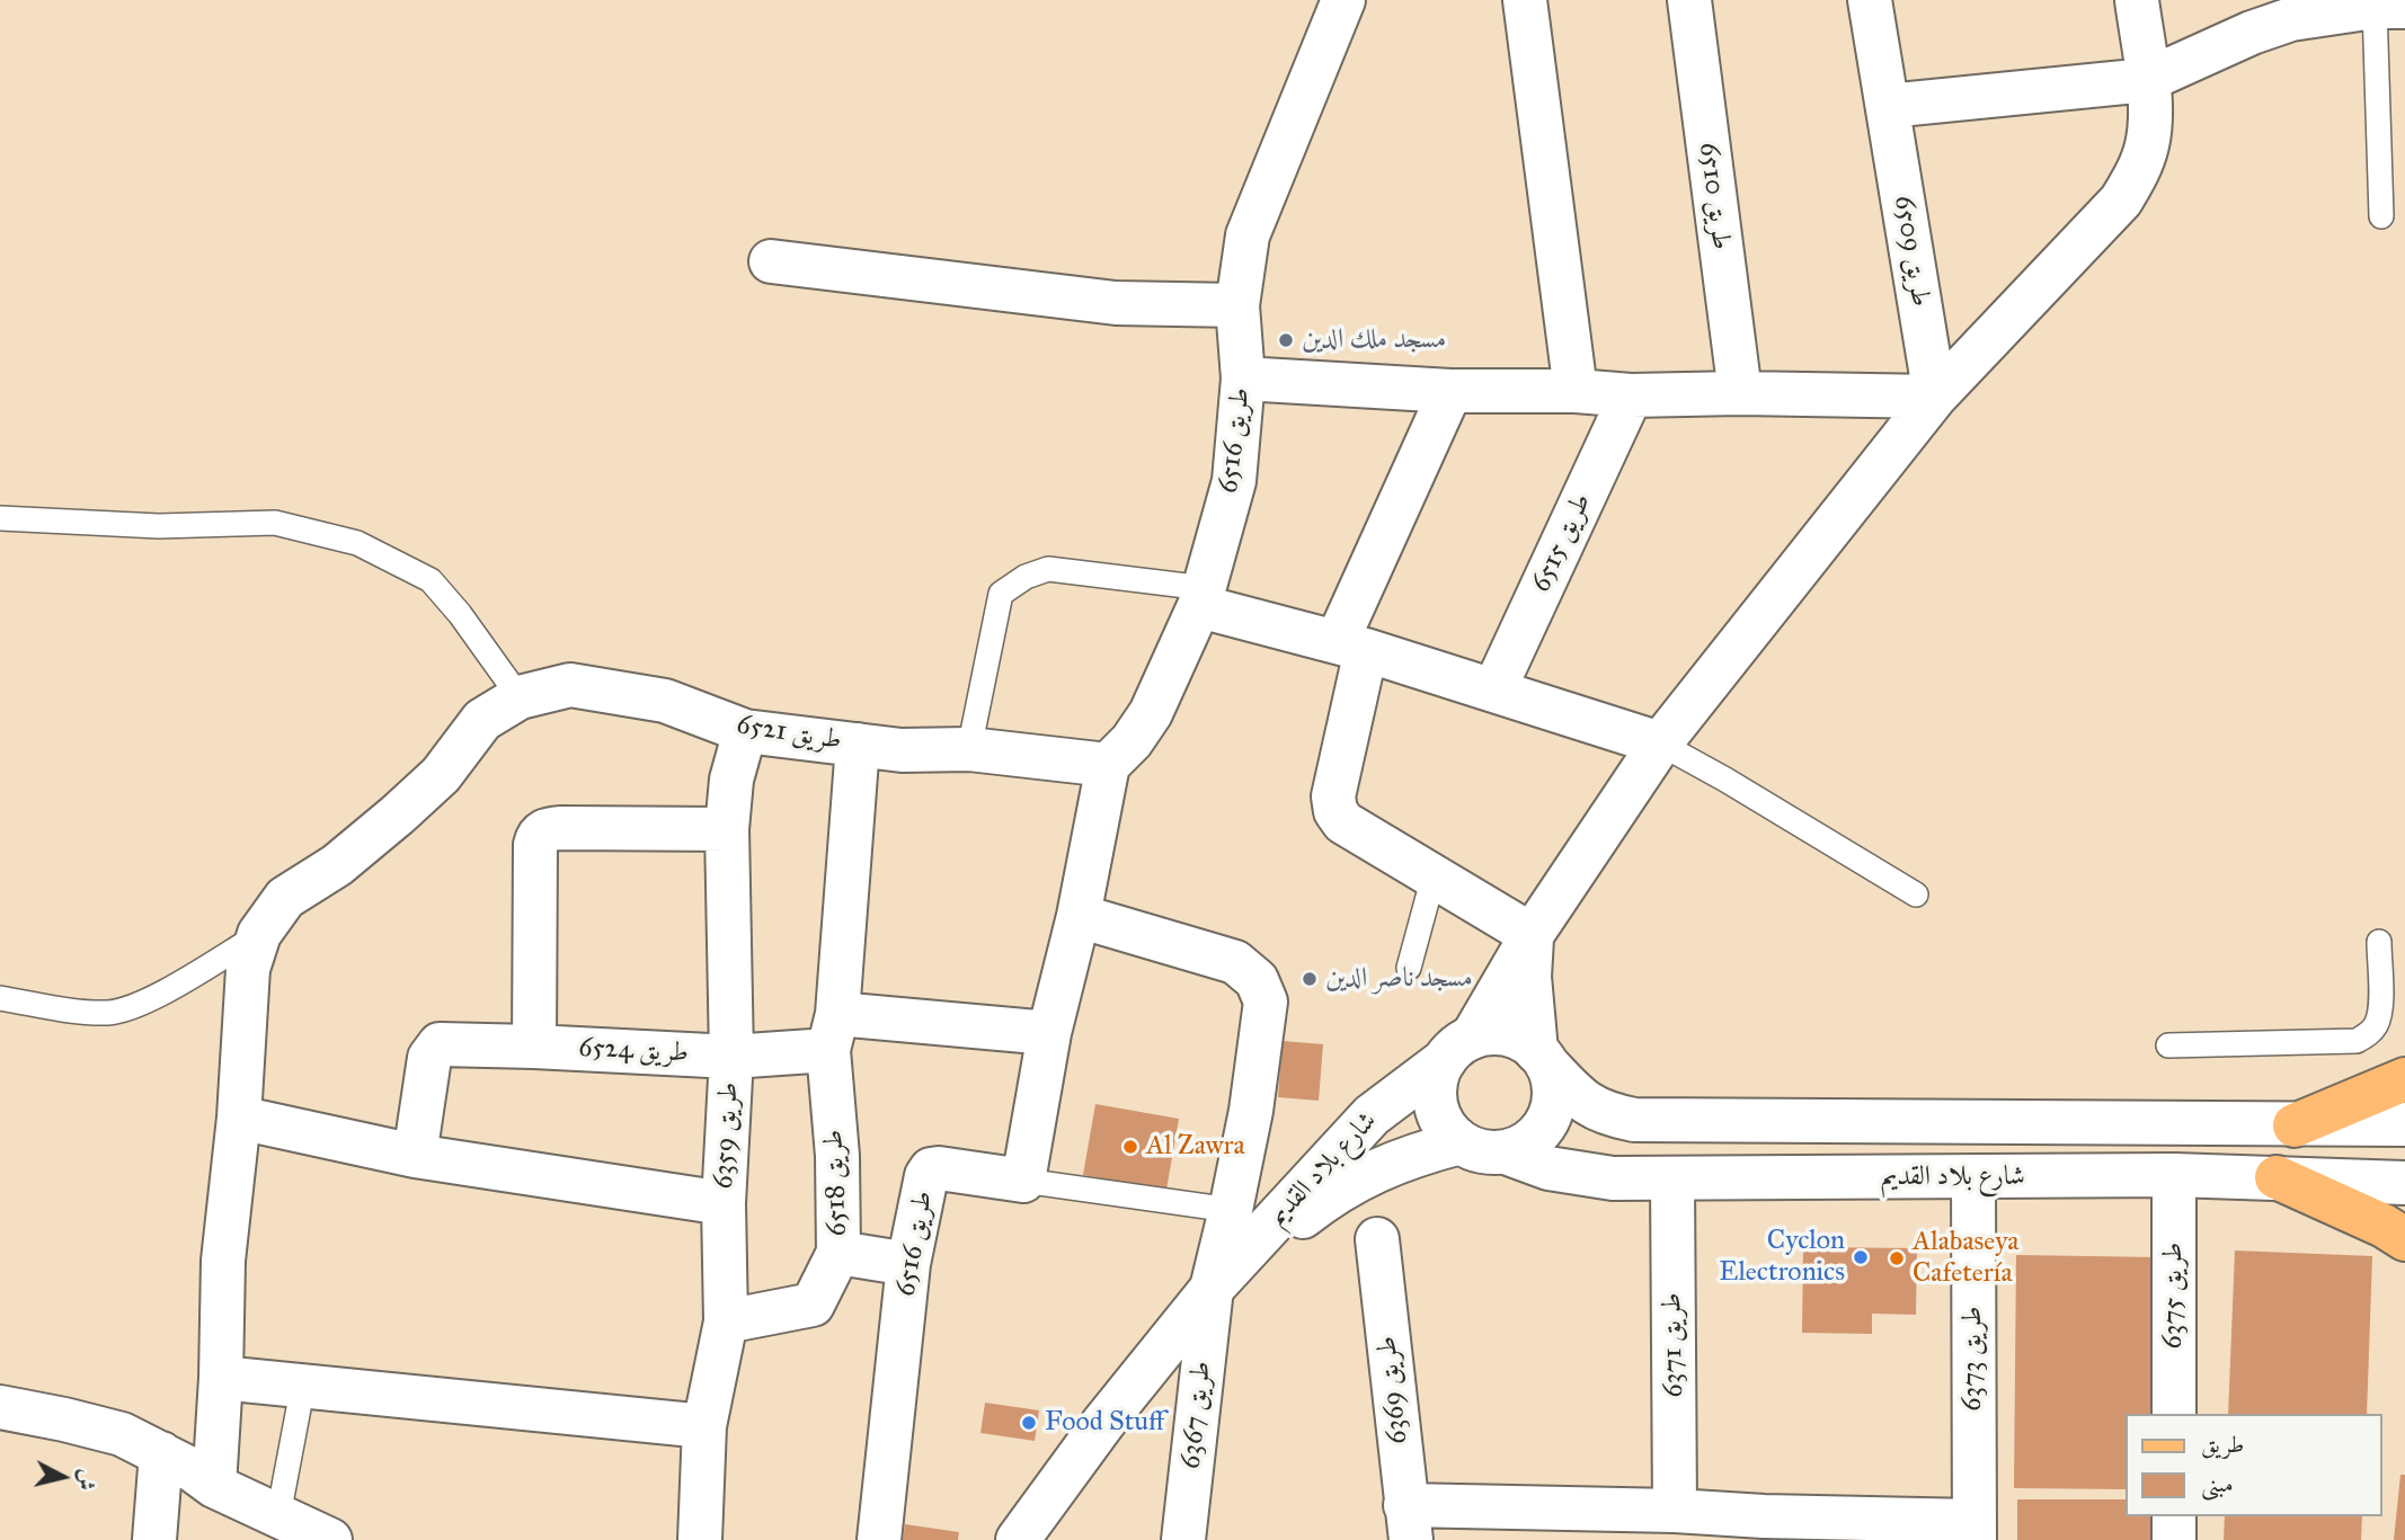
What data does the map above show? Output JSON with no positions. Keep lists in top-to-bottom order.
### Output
{
  "streets": {
    "street": [
      "طريق 6510",
      "طريق 6509",
      "طريق 6516",
      "طريق 6515",
      "طريق 6521",
      "طريق 6524",
      "طريق 6359",
      "شارع بلاد القديم",
      "طريق 6518",
      "طريق 6375",
      "طريق 6371",
      "طريق 6373",
      "طريق 6369",
      "طريق 6367"
    ]
  },
  "crossings": [
    ["طريق 6516", "طريق 6521"],
    ["طريق 6521", "طريق 6359"],
    ["طريق 6521", "طريق 6518"],
    ["طريق 6524", "طريق 6359"],
    ["طريق 6524", "طريق 6518"],
    ["طريق 6359", "طريق 6518"],
    ["شارع بلاد القديم", "طريق 6375"],
    ["شارع بلاد القديم", "طريق 6371"],
    ["شارع بلاد القديم", "طريق 6373"],
    ["شارع بلاد القديم", "طريق 6367"]
  ],
  "places": [
    "مسجد ملك الدين",
    "مسجد ناصر الدين",
    "Al Zawra",
    "Cyclon Electronics",
    "Alabaseya Cafetería",
    "Food Stuff"
  ],
  "legend": ["طريق", "مبنى"],
  "north": "right"
}
